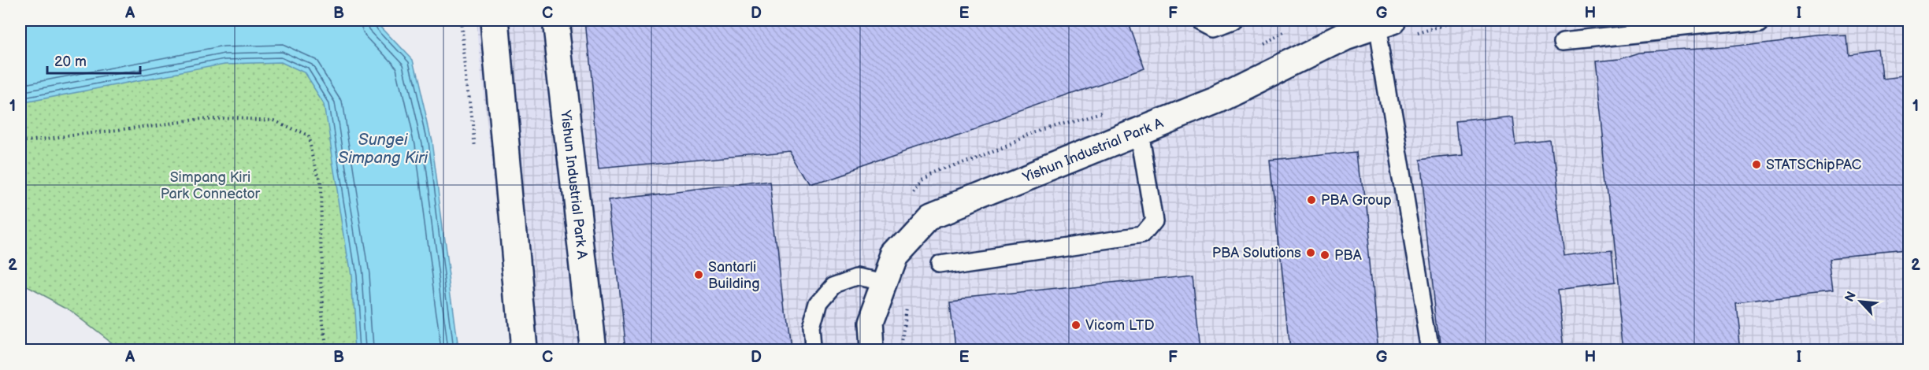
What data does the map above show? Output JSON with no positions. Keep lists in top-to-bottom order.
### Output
{
  "streets": {
    "street": ["Yishun Industrial Park A"]
  },
  "water": ["Sungei Simpang Kiri"],
  "parks": ["Simpang Kiri Park Connector"],
  "places": [
    "STATSChipPAC",
    "PBA Group",
    "PBA Solutions",
    "PBA",
    "Santarli Building",
    "Vicom LTD"
  ],
  "scale_bar": "20 m",
  "north": "top left",
  "grid": {
    "columns": [
      "A",
      "B",
      "C",
      "D",
      "E",
      "F",
      "G",
      "H",
      "I"
    ],
    "rows": ["1", "2"]
  }
}
